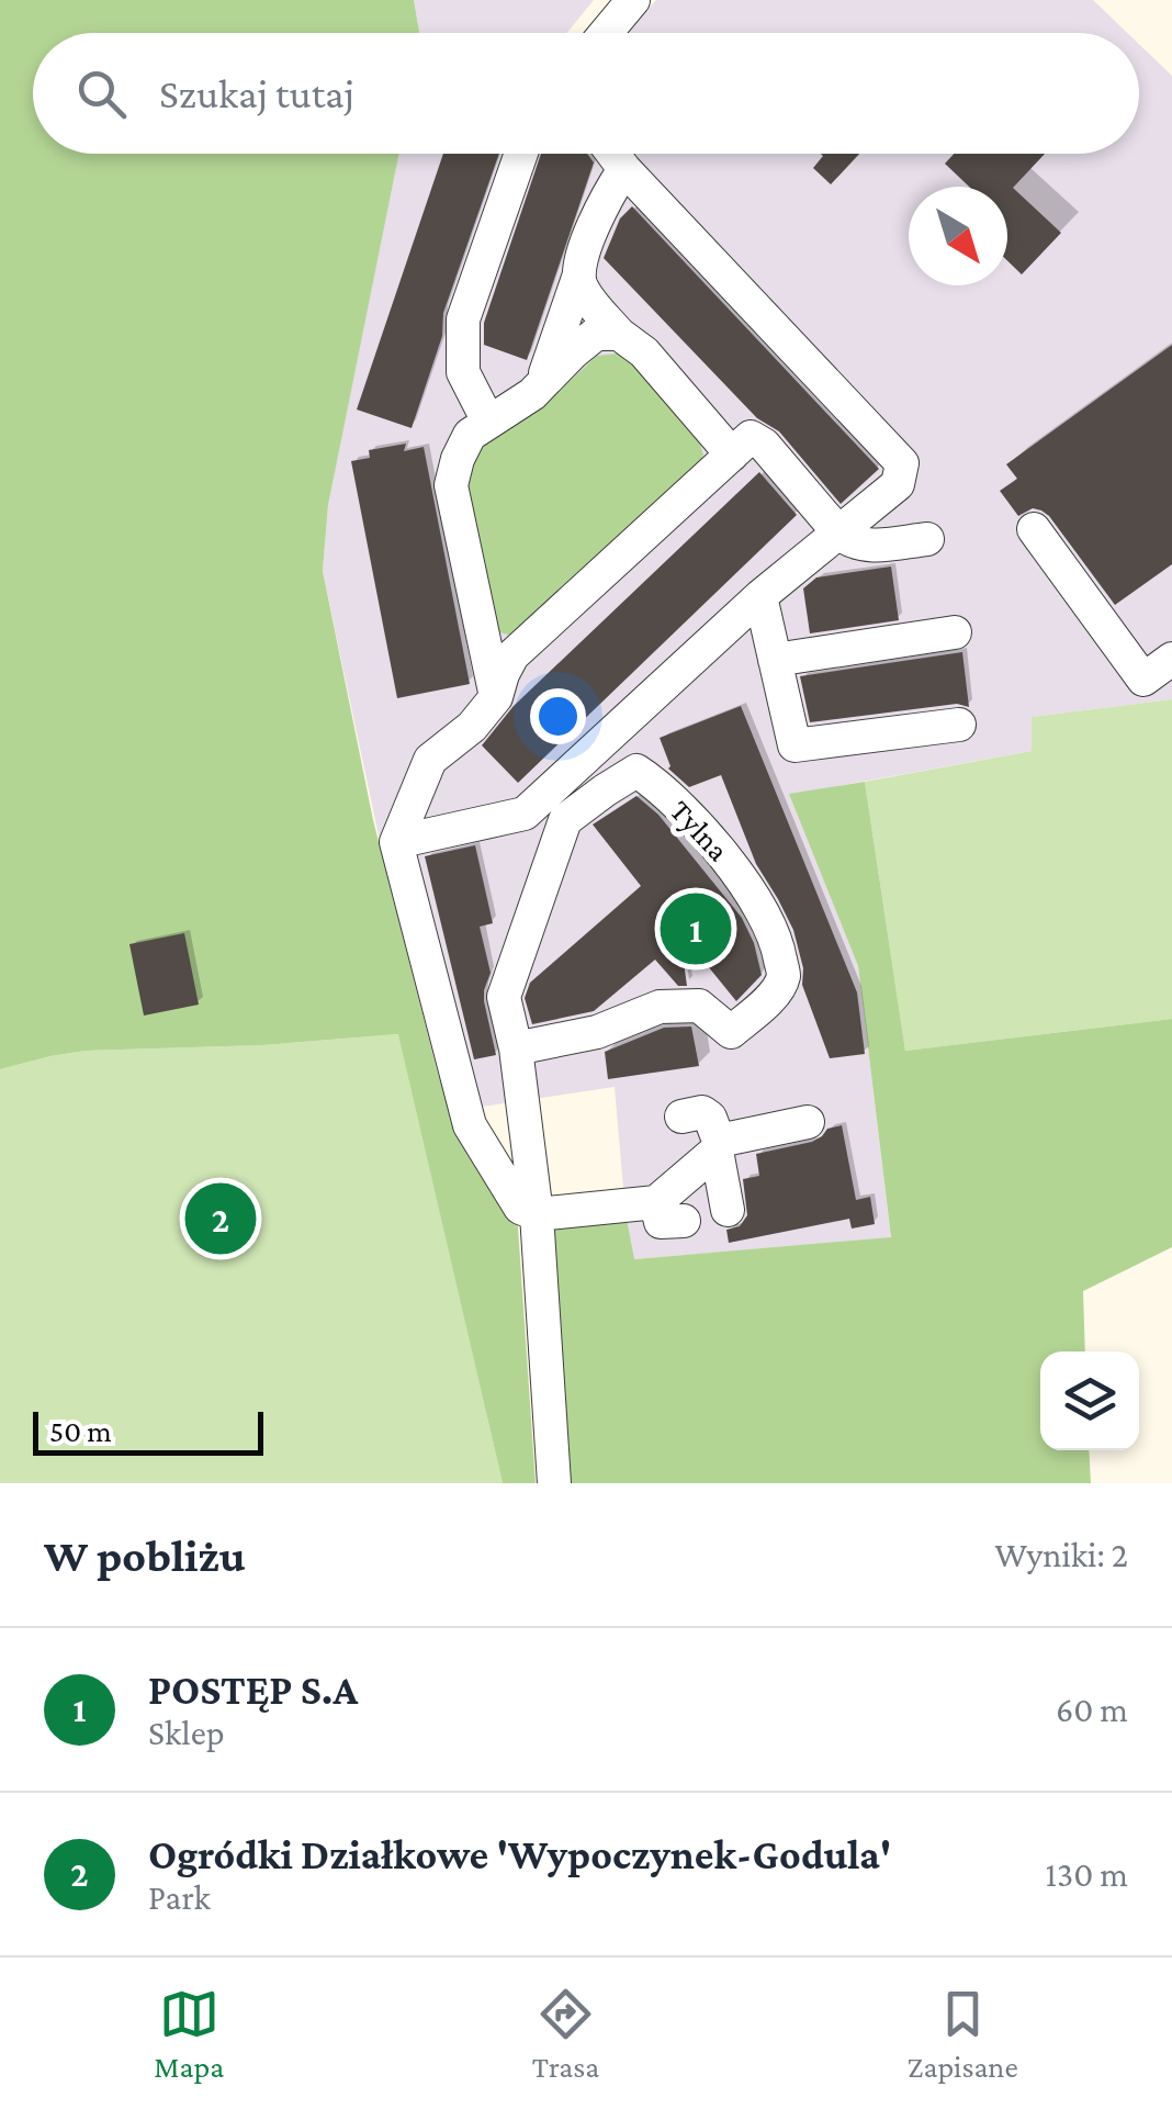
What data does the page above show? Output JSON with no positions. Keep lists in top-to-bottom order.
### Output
{
  "streets": {
    "lane": ["Tylna"]
  },
  "scale_bar": "50 m",
  "north": "bottom right",
  "page": {
    "search": "Szukaj tutaj",
    "pins": ["1", "2"],
    "scale": "50 m",
    "heading": ["W pobliżu", "Wyniki: 2"],
    "list": [
      {
        "mark": "1",
        "name": "POSTĘP S.A",
        "note": "Sklep",
        "value": "60 m"
      },
      {
        "mark": "2",
        "name": "Ogródki Działkowe 'Wypoczynek-Godula'",
        "note": "Park",
        "value": "130 m"
      }
    ],
    "nav": ["Mapa", "Trasa", "Zapisane"]
  }
}
